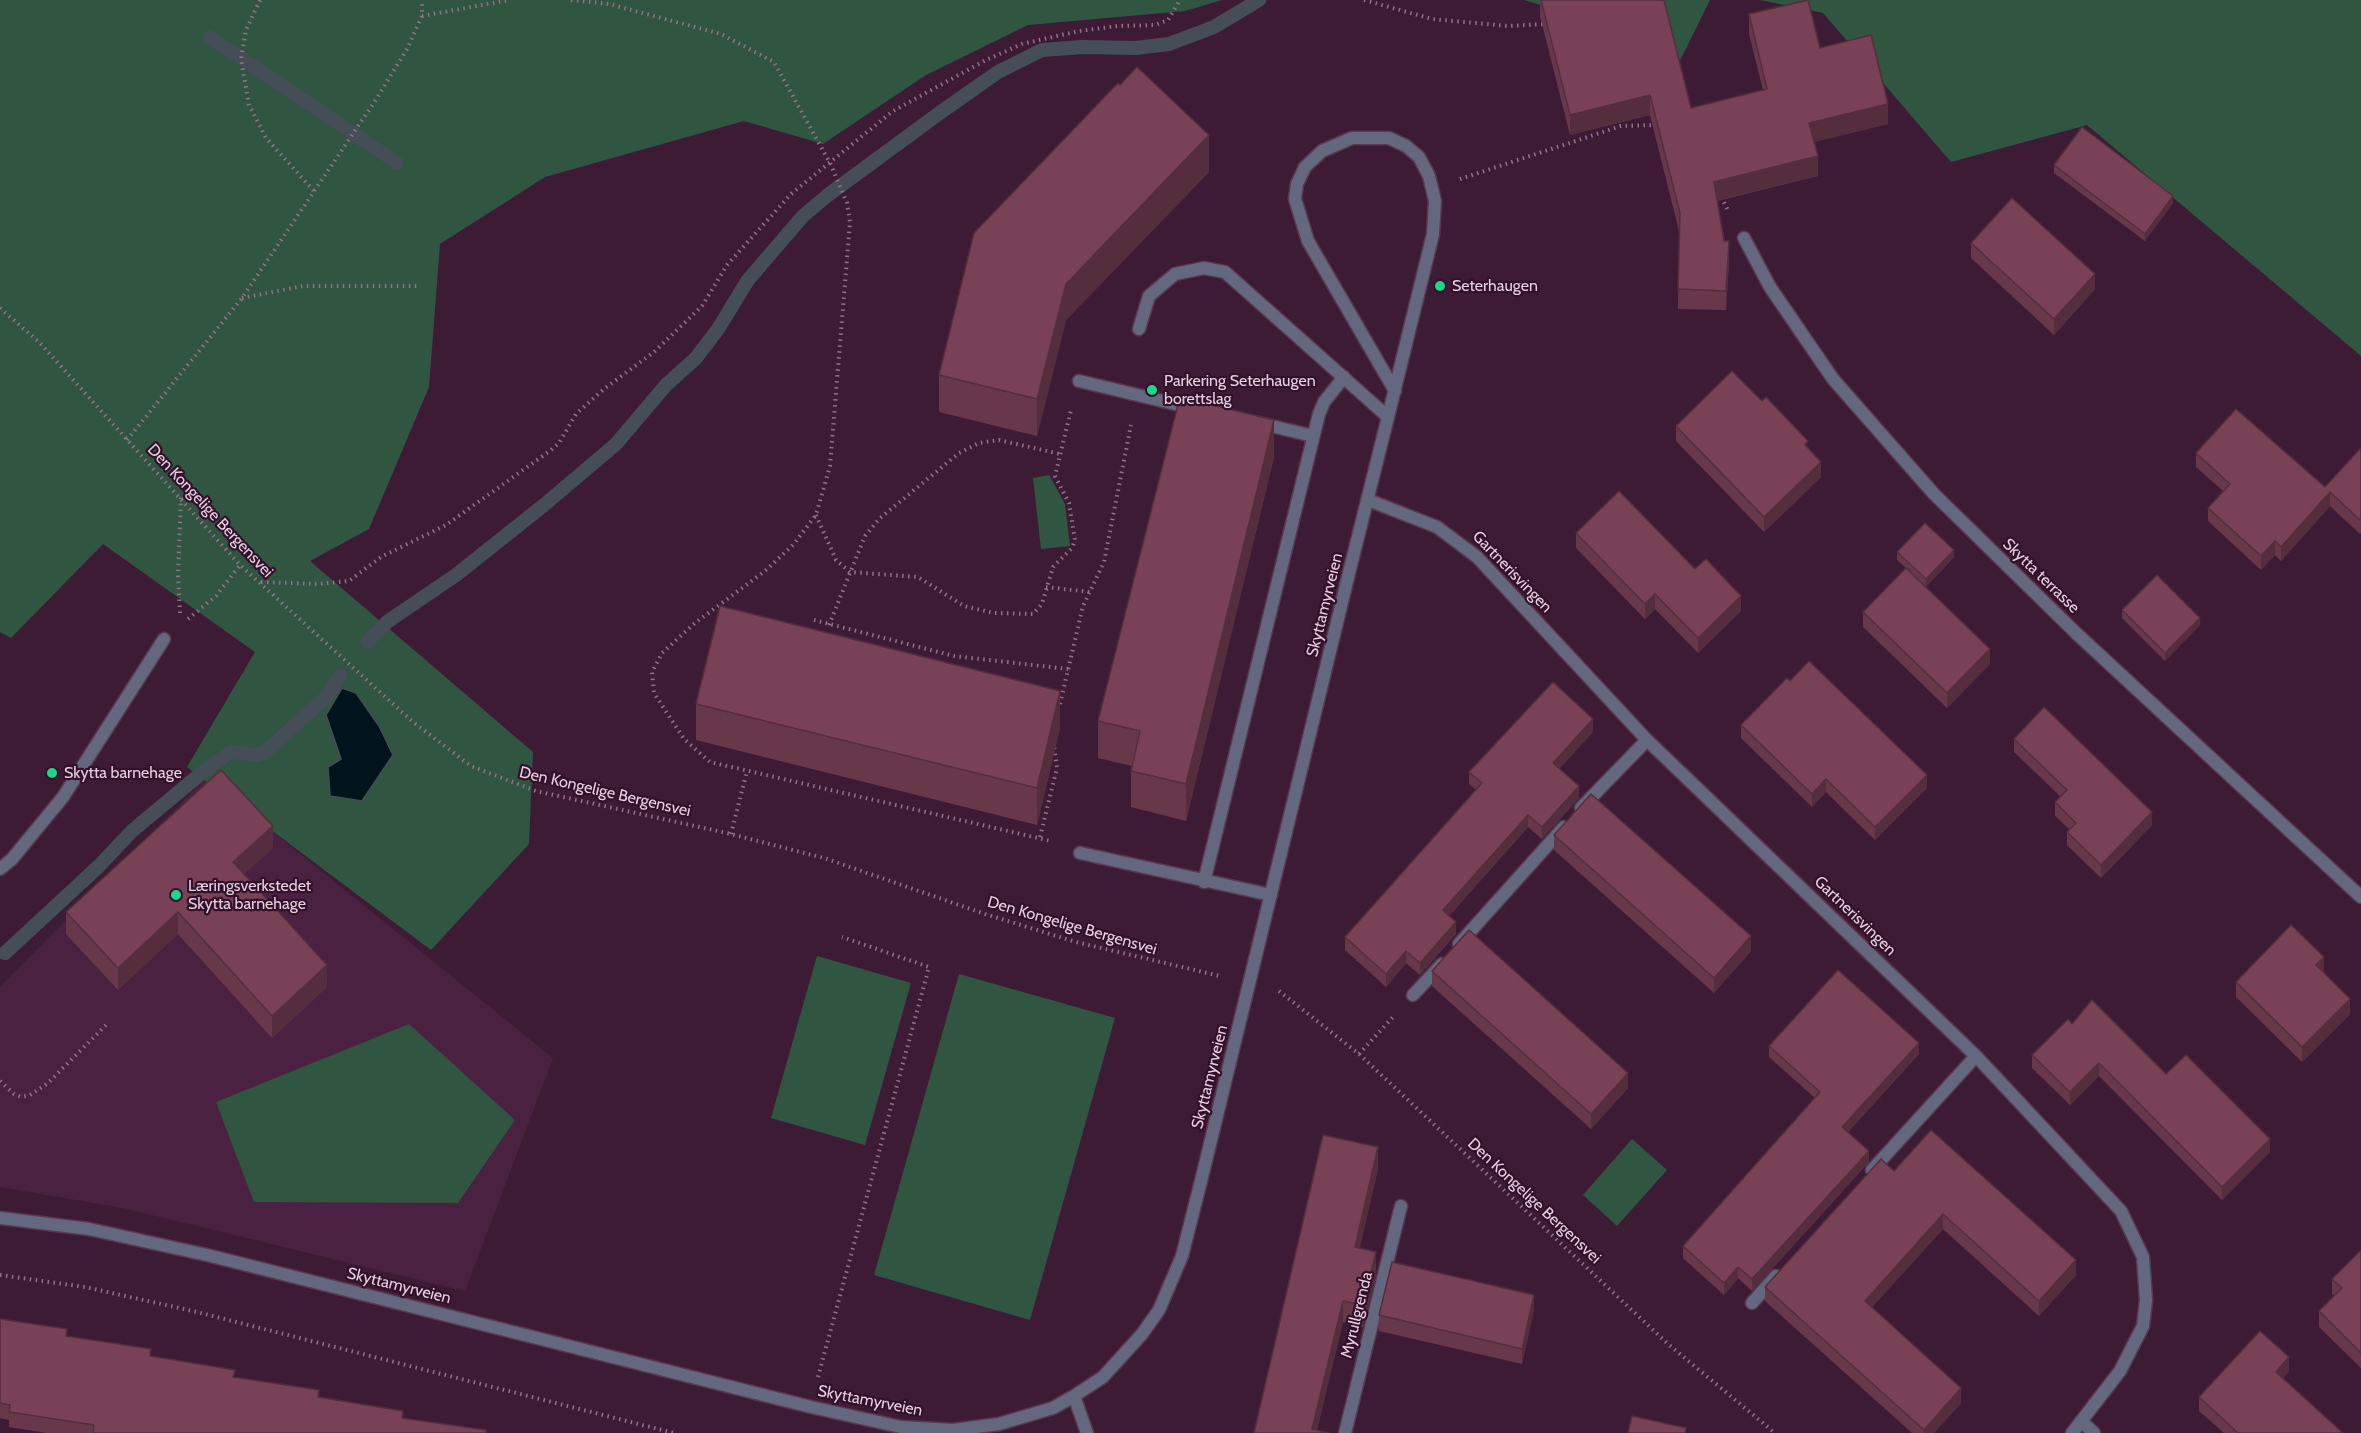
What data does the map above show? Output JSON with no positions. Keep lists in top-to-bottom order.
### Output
{
  "streets": {
    "street": [
      "Gartnerisvingen",
      "Skytta terrasse",
      "Skyttamyrveien",
      "Myrullgrenda"
    ],
    "path": ["Den Kongelige Bergensvei"]
  },
  "crossings": [
    ["Gartnerisvingen", "Skyttamyrveien"]
  ],
  "places": [
    "Seterhaugen",
    "Parkering Seterhaugen borettslag",
    "Skytta barnehage",
    "Læringsverkstedet Skytta barnehage"
  ]
}
